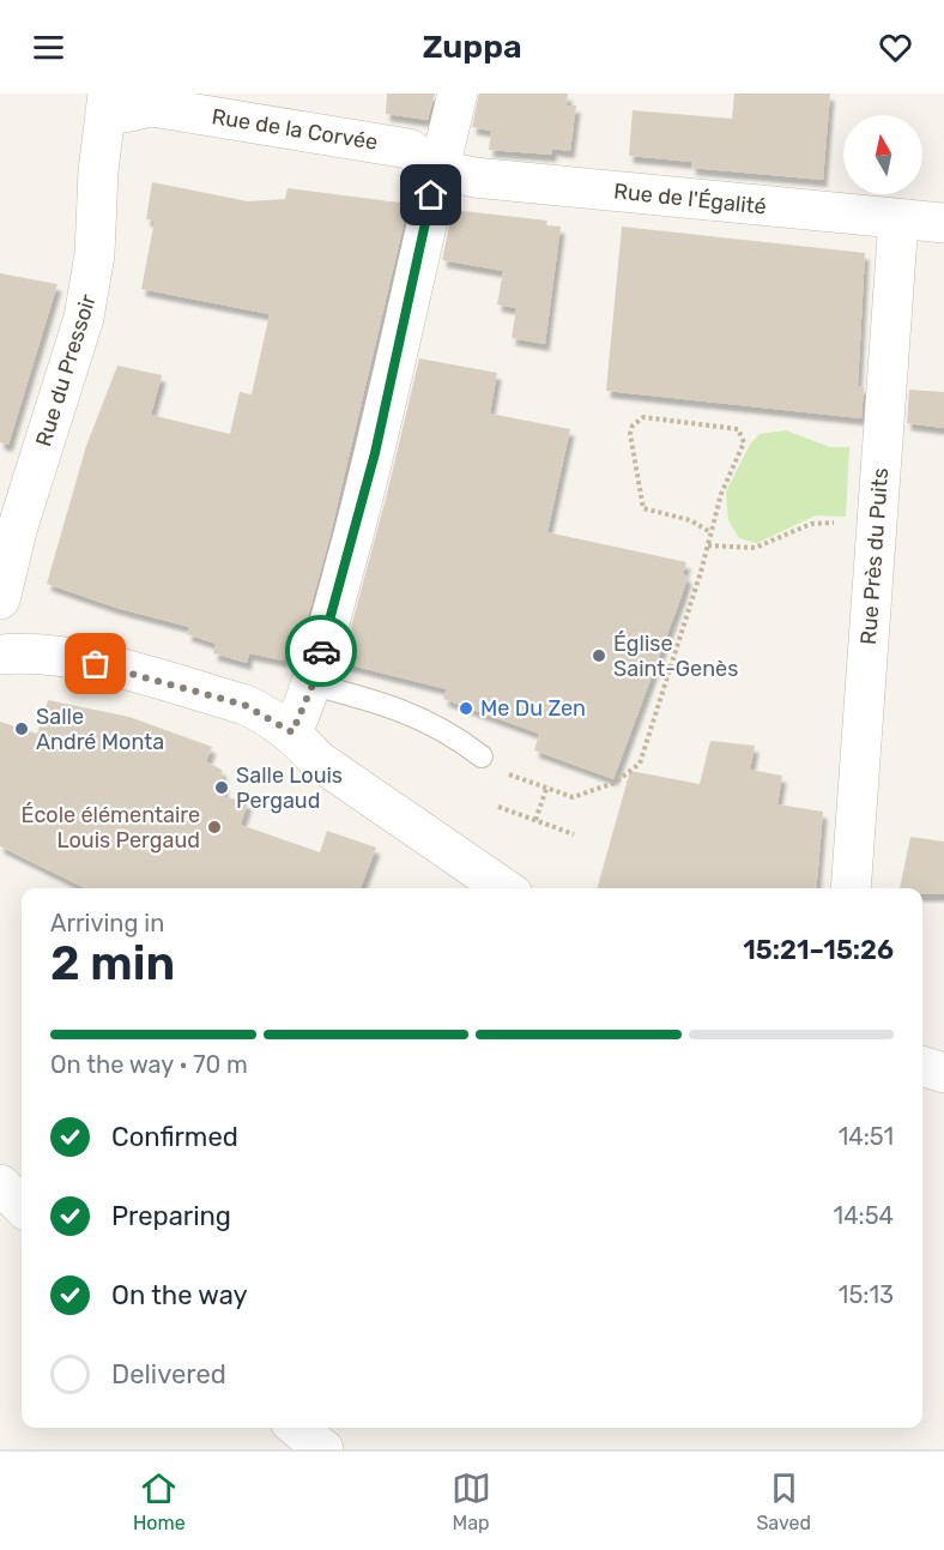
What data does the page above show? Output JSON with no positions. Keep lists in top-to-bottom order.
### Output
{
  "streets": {
    "street": [
      "Rue de la Corvée",
      "Rue de l'Égalité",
      "Rue du Pressoir",
      "Rue Près du Puits"
    ]
  },
  "crossings": [
    ["Rue de la Corvée", "Rue de l'Égalité"],
    ["Rue de la Corvée", "Rue du Pressoir"],
    ["Rue de l'Égalité", "Rue Près du Puits"]
  ],
  "places": [
    "Église Saint-Genès",
    "Me Du Zen",
    "Salle André Monta",
    "Salle Louis Pergaud",
    "École élémentaire Louis Pergaud"
  ],
  "north": "top",
  "page": {
    "header": "Zuppa",
    "heading": ["2 min", "Arriving in", "15:21–15:26"],
    "bar": "On the way · 70 m",
    "list": [
      ["Confirmed", "14:51"],
      ["Preparing", "14:54"],
      ["On the way", "15:13"],
      "Delivered"
    ],
    "tabs": ["Home", "Map", "Saved"]
  }
}
